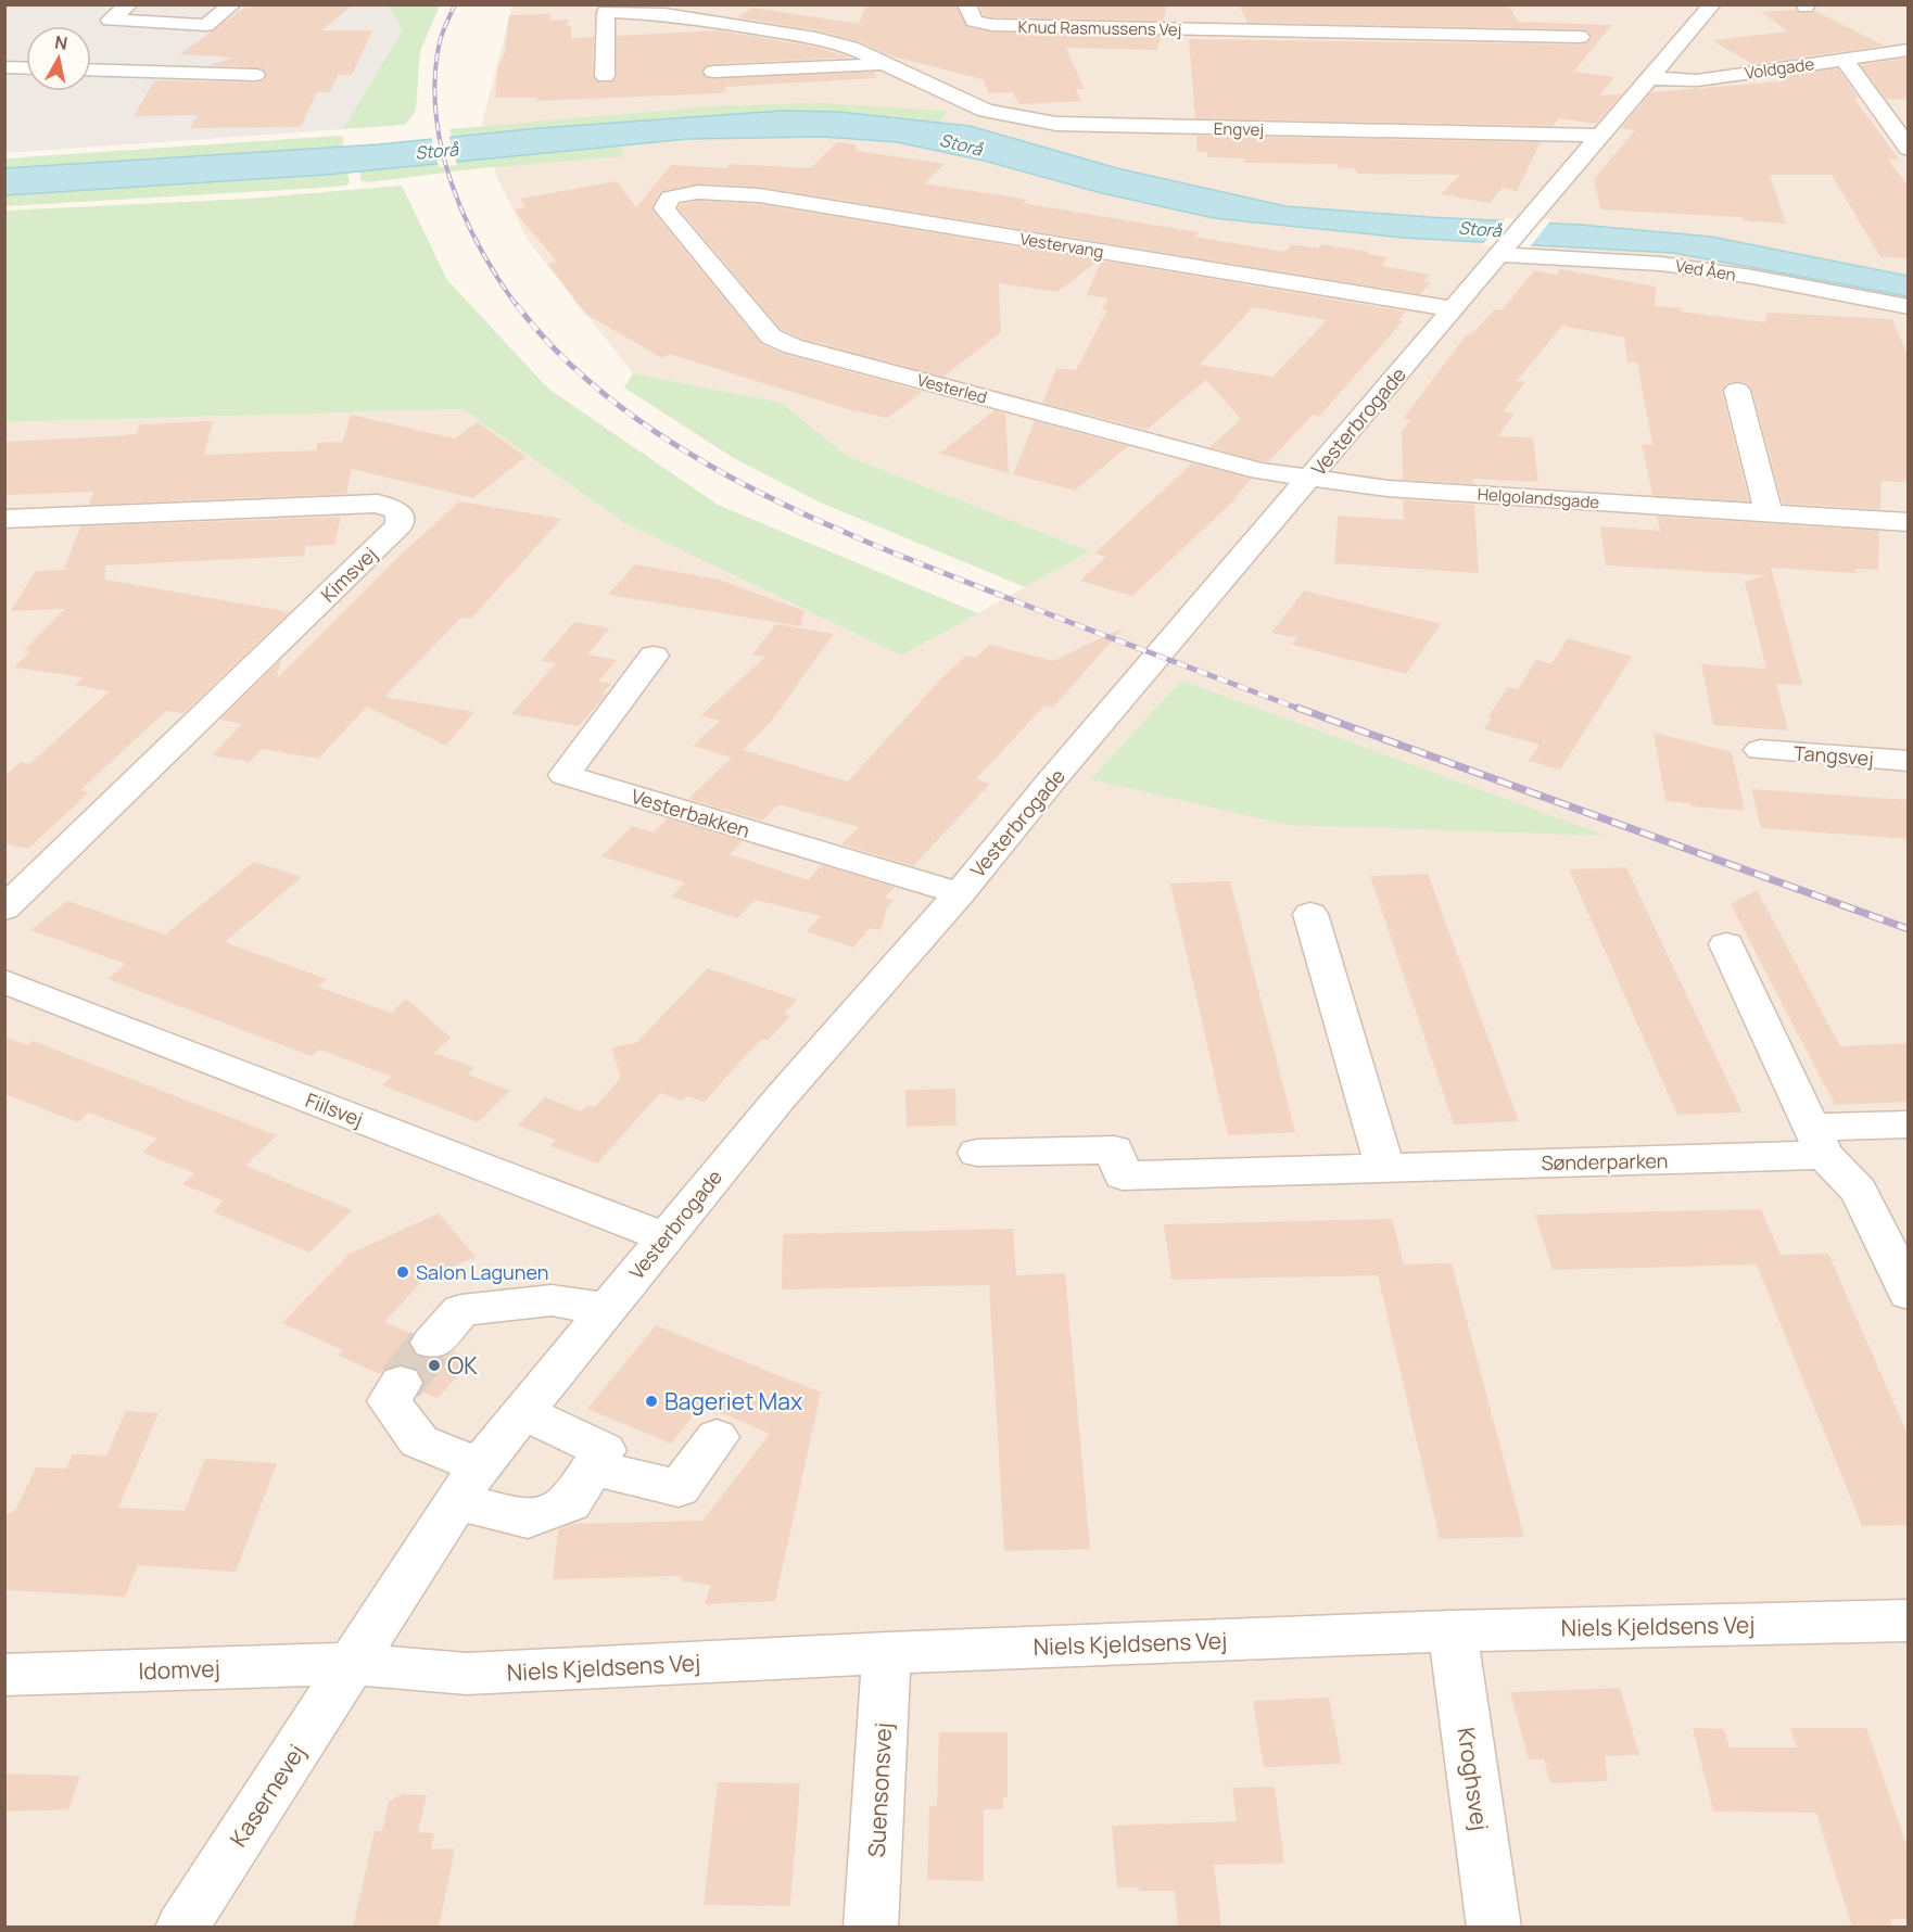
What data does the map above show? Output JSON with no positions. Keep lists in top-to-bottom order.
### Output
{
  "streets": {
    "street": [
      "Knud Rasmussens Vej",
      "Voldgade",
      "Engvej",
      "Vestervang",
      "Ved Åen",
      "Vesterled",
      "Vesterbrogade",
      "Helgolandsgade",
      "Kimsvej",
      "Tangsvej",
      "Vesterbakken",
      "Fiilsvej",
      "Sønderparken",
      "Niels Kjeldsens Vej",
      "Idomvej",
      "Kroghsvej",
      "Suensonsvej",
      "Kasernevej"
    ]
  },
  "crossings": [
    ["Voldgade", "Vesterbrogade"],
    ["Engvej", "Vesterbrogade"],
    ["Vestervang", "Vesterled"],
    ["Vestervang", "Vesterbrogade"],
    ["Ved Åen", "Vesterbrogade"],
    ["Vesterled", "Vesterbrogade"],
    ["Vesterled", "Helgolandsgade"],
    ["Vesterbrogade", "Helgolandsgade"],
    ["Vesterbrogade", "Vesterbakken"],
    ["Vesterbrogade", "Fiilsvej"],
    ["Vesterbrogade", "Niels Kjeldsens Vej"],
    ["Vesterbrogade", "Idomvej"],
    ["Vesterbrogade", "Kasernevej"],
    ["Niels Kjeldsens Vej", "Idomvej"],
    ["Niels Kjeldsens Vej", "Kroghsvej"],
    ["Niels Kjeldsens Vej", "Suensonsvej"],
    ["Niels Kjeldsens Vej", "Kasernevej"],
    ["Idomvej", "Kasernevej"]
  ],
  "water": ["Storå"],
  "places": ["Salon Lagunen", "OK", "Bageriet Max"],
  "north": "top"
}
